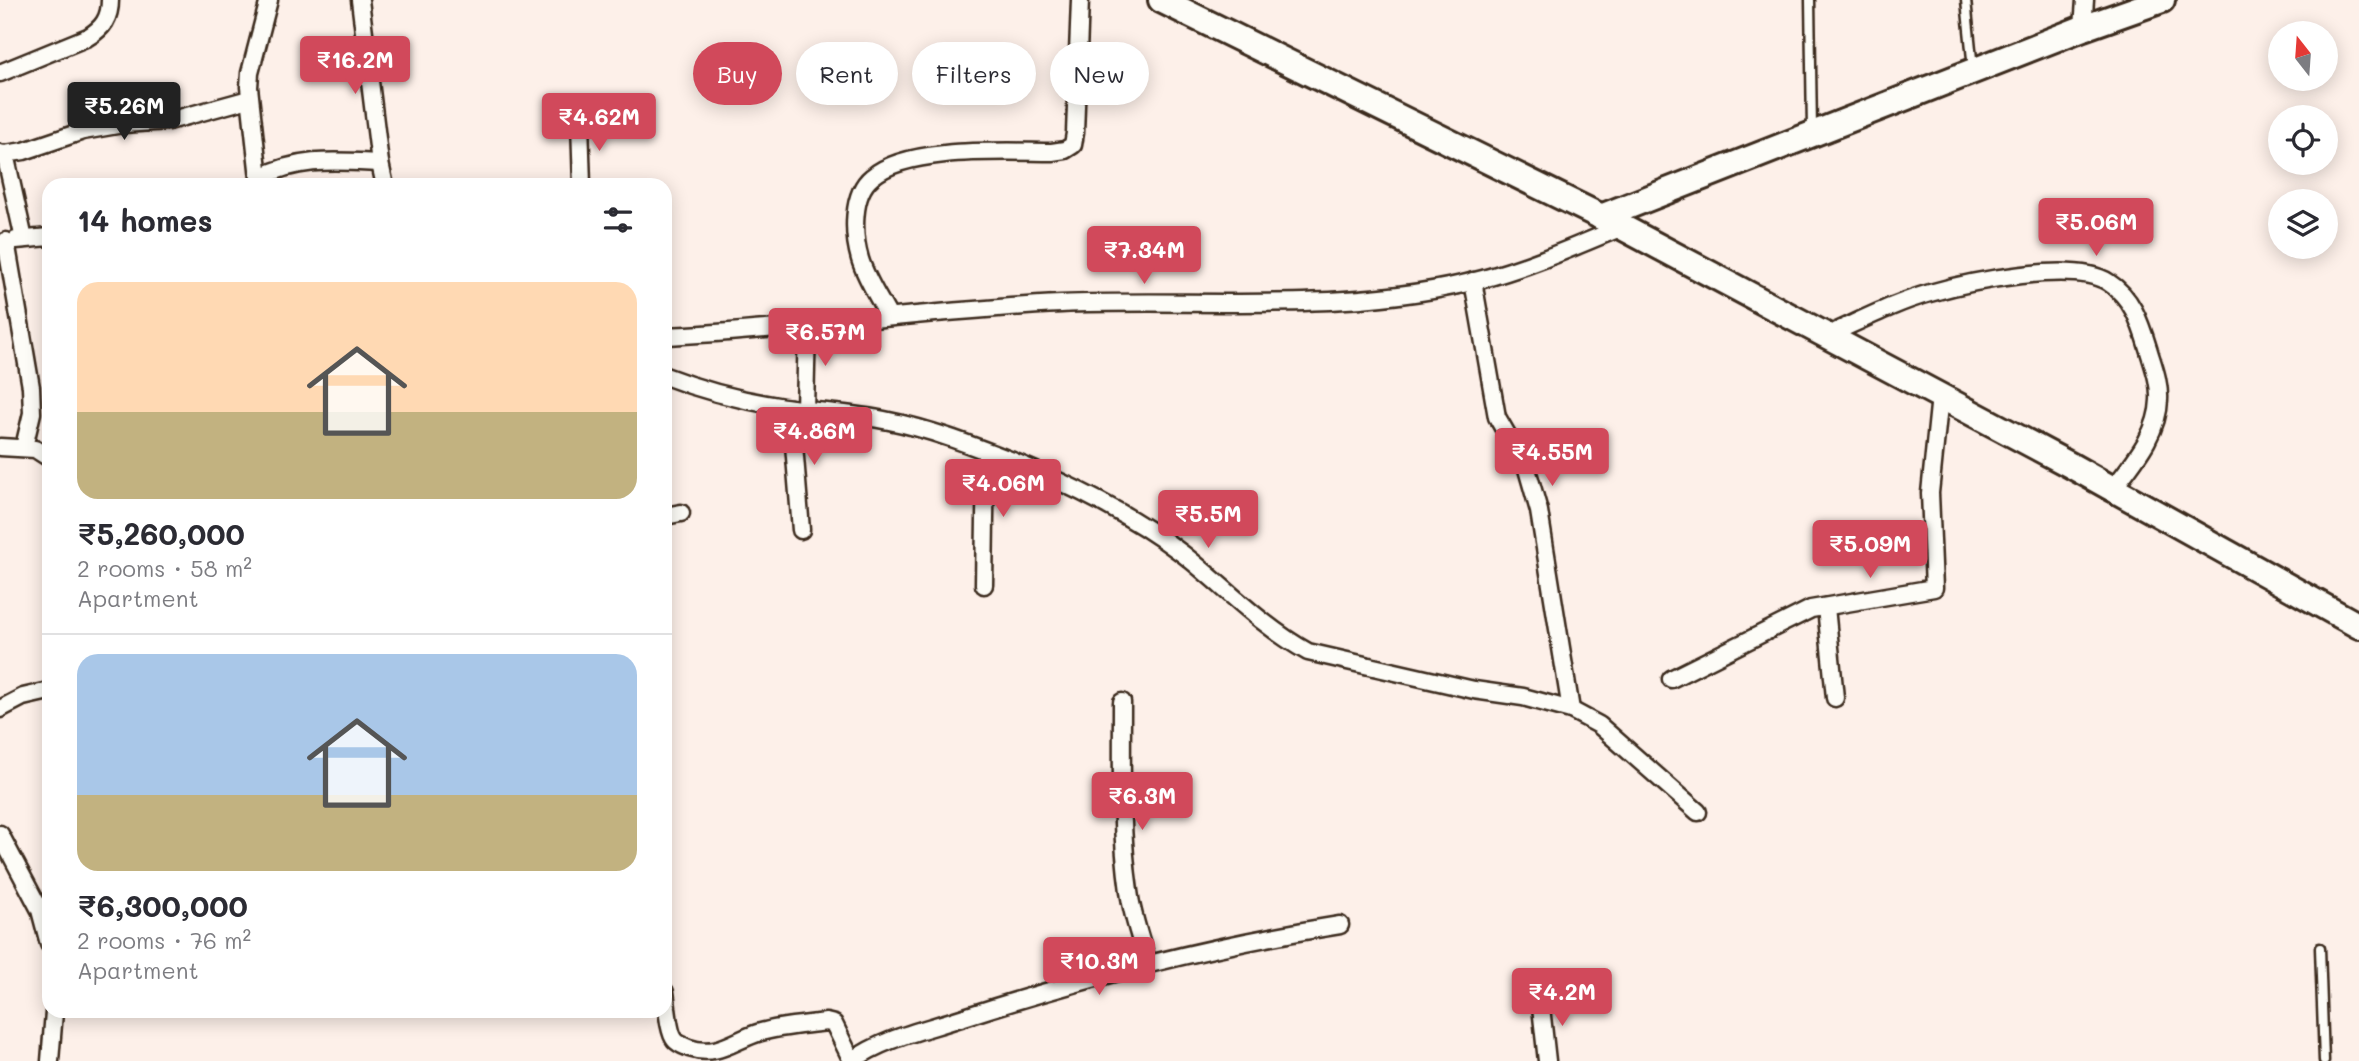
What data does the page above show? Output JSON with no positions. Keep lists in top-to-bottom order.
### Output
{
  "north": "top",
  "page": {
    "price": [
      "₹16.2M",
      "₹5.26M",
      "₹4.62M",
      "₹5.06M",
      "₹7.34M",
      "₹6.57M",
      "₹4.86M",
      "₹4.55M",
      "₹4.06M",
      "₹5.5M",
      "₹5.09M",
      "₹6.3M",
      "₹10.3M",
      "₹4.2M"
    ],
    "chip": [
      "Buy",
      "Rent",
      "Filters",
      "New"
    ],
    "heading": "14 homes",
    "list": [
      {
        "name": "₹5,260,000",
        "note": "2 rooms · 58 m² · Apartment"
      },
      {
        "name": "₹6,300,000",
        "note": "2 rooms · 76 m² · Apartment"
      }
    ]
  }
}
